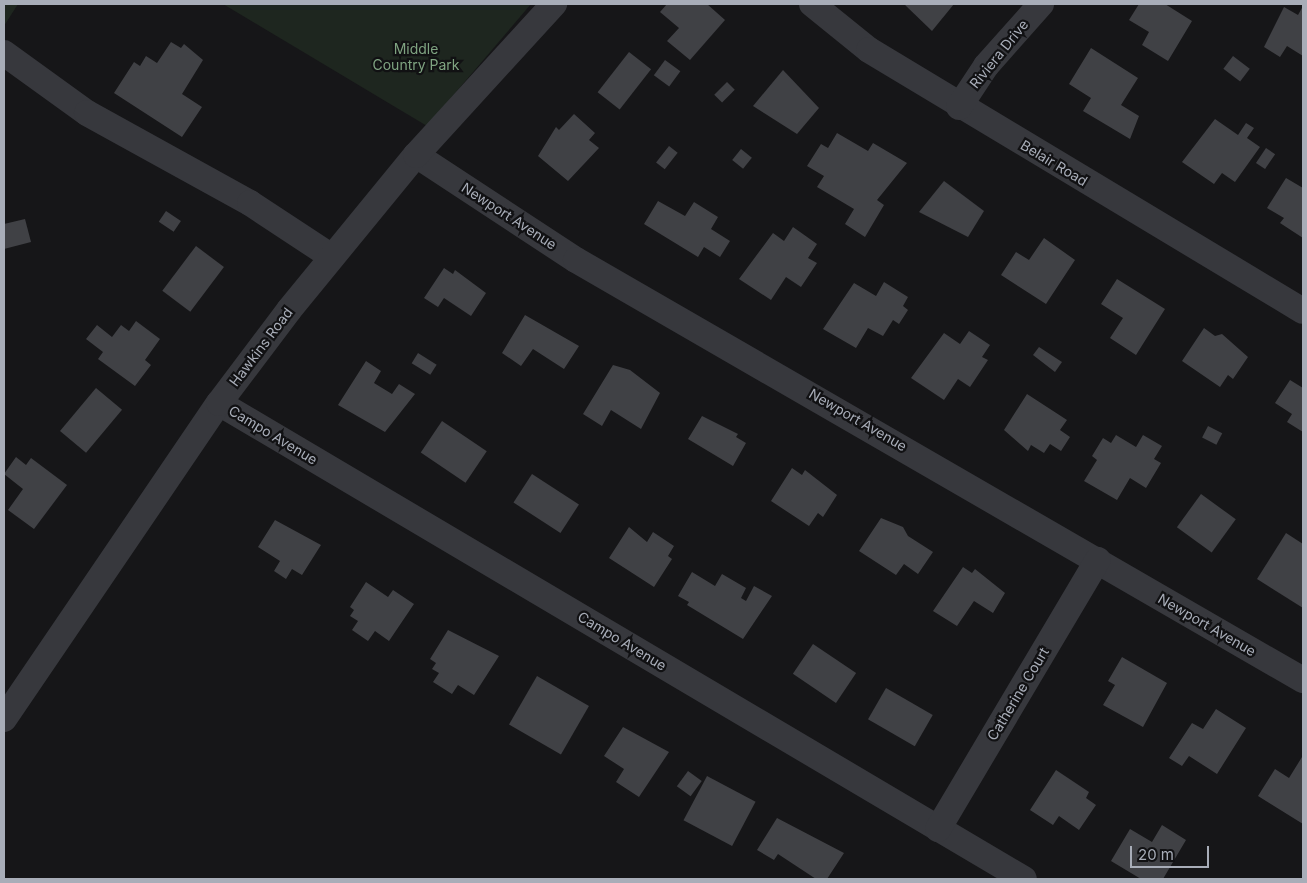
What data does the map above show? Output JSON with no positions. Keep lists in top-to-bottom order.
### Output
{
  "streets": {
    "street": [
      "Riviera Drive",
      "Belair Road",
      "Newport Avenue",
      "Hawkins Road",
      "Campo Avenue",
      "Catherine Court"
    ]
  },
  "crossings": [
    ["Riviera Drive", "Belair Road"],
    ["Newport Avenue", "Hawkins Road"],
    ["Newport Avenue", "Catherine Court"],
    ["Hawkins Road", "Campo Avenue"],
    ["Campo Avenue", "Catherine Court"]
  ],
  "parks": ["Middle Country Park"],
  "scale_bar": "20 m"
}
